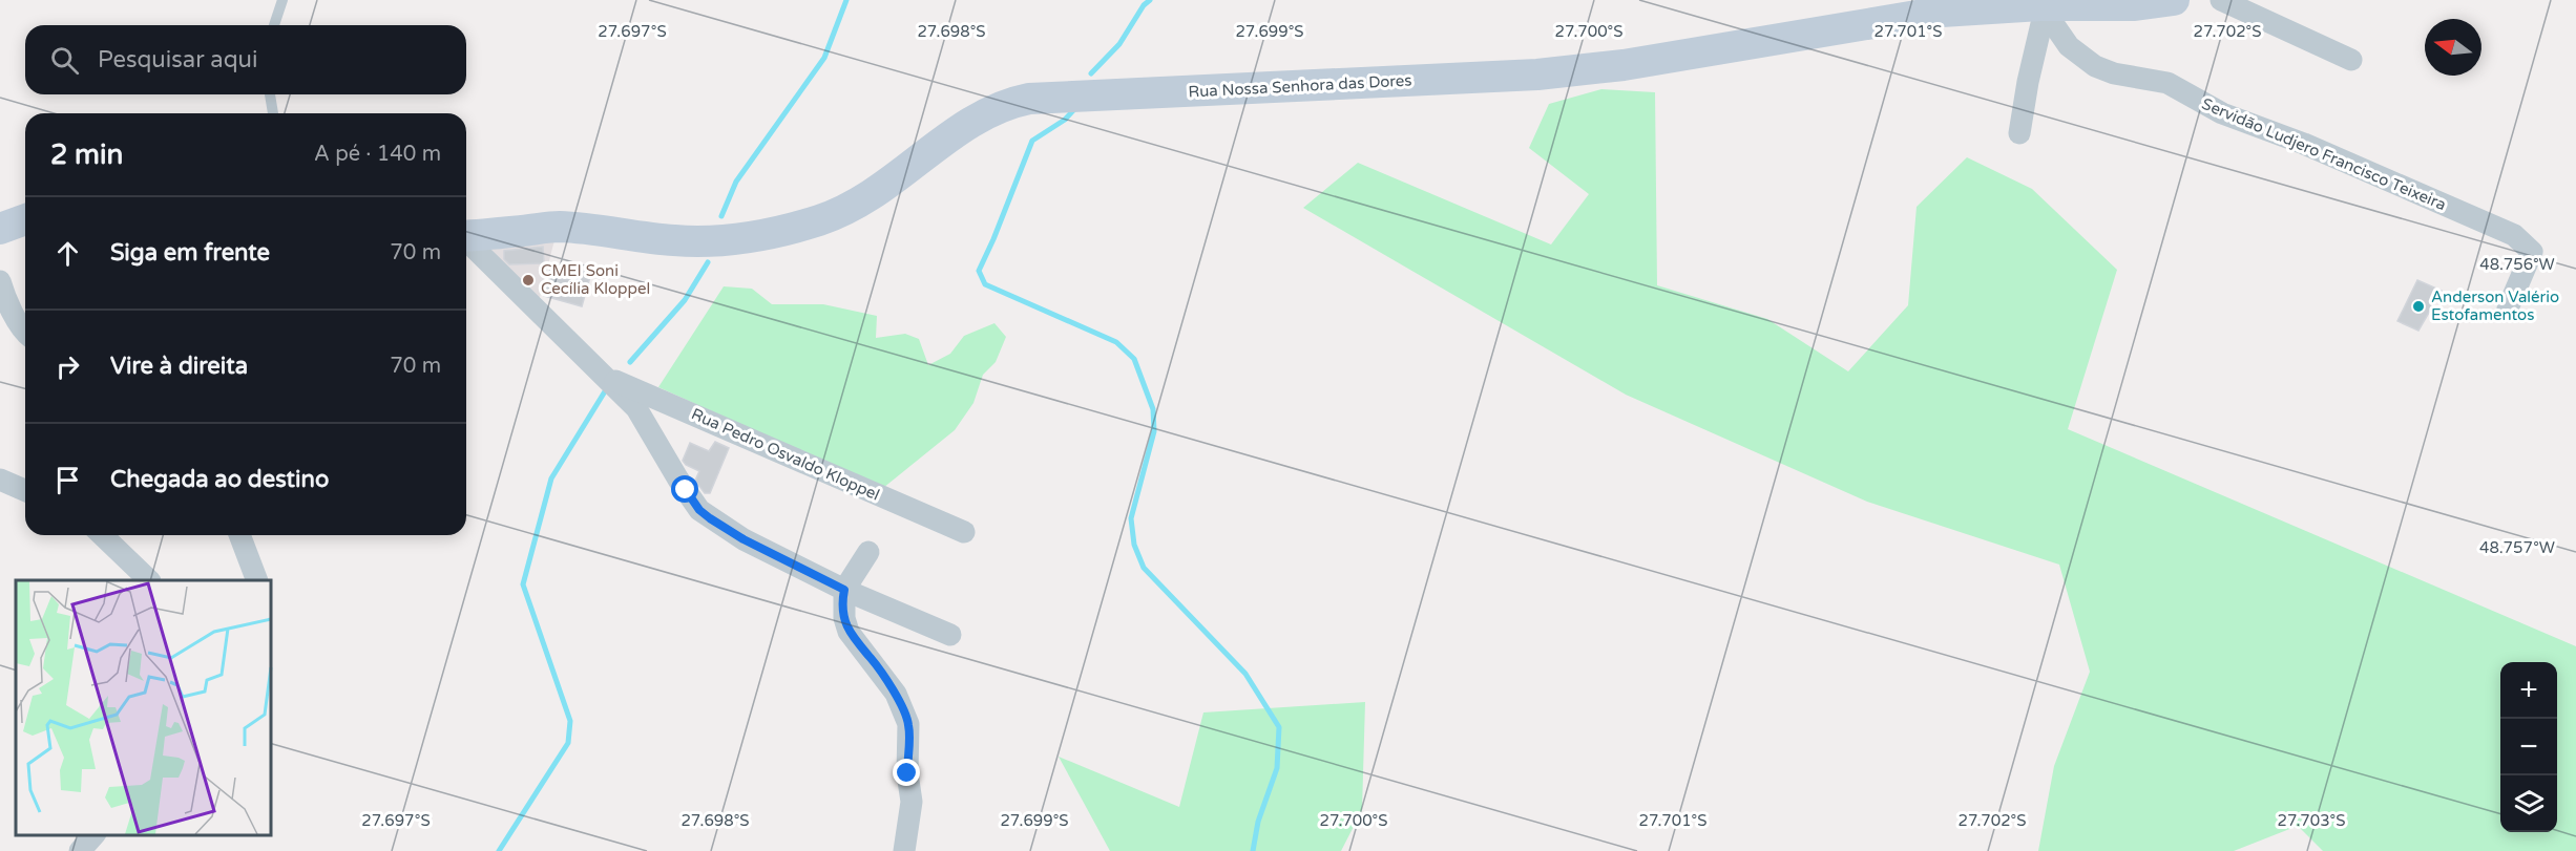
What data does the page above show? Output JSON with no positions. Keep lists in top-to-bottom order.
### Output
{
  "streets": {
    "street": ["Rua Nossa Senhora das Dores", "Servidão Ludjero Francisco Teixeira", "Rua Pedro Osvaldo Kloppel"]
  },
  "crossings": [
    ["Rua Nossa Senhora das Dores", "Servidão Ludjero Francisco Teixeira"]
  ],
  "places": ["CMEI Soni Cecília Kloppel", "Anderson Valério Estofamentos"],
  "north": "left",
  "page": {
    "search": "Pesquisar aqui",
    "heading": ["2 min", "A pé · 140 m"],
    "list": [
      ["Siga em frente", "70 m"],
      ["Vire à direita", "70 m"],
      "Chegada ao destino"
    ],
    "map_buttons": ["+", "−"]
  },
  "coordinates": [
    "27.697°S",
    "27.698°S",
    "27.699°S",
    "27.700°S",
    "27.701°S",
    "27.702°S",
    "48.756°W",
    "48.757°W",
    "27.703°S"
  ]
}
